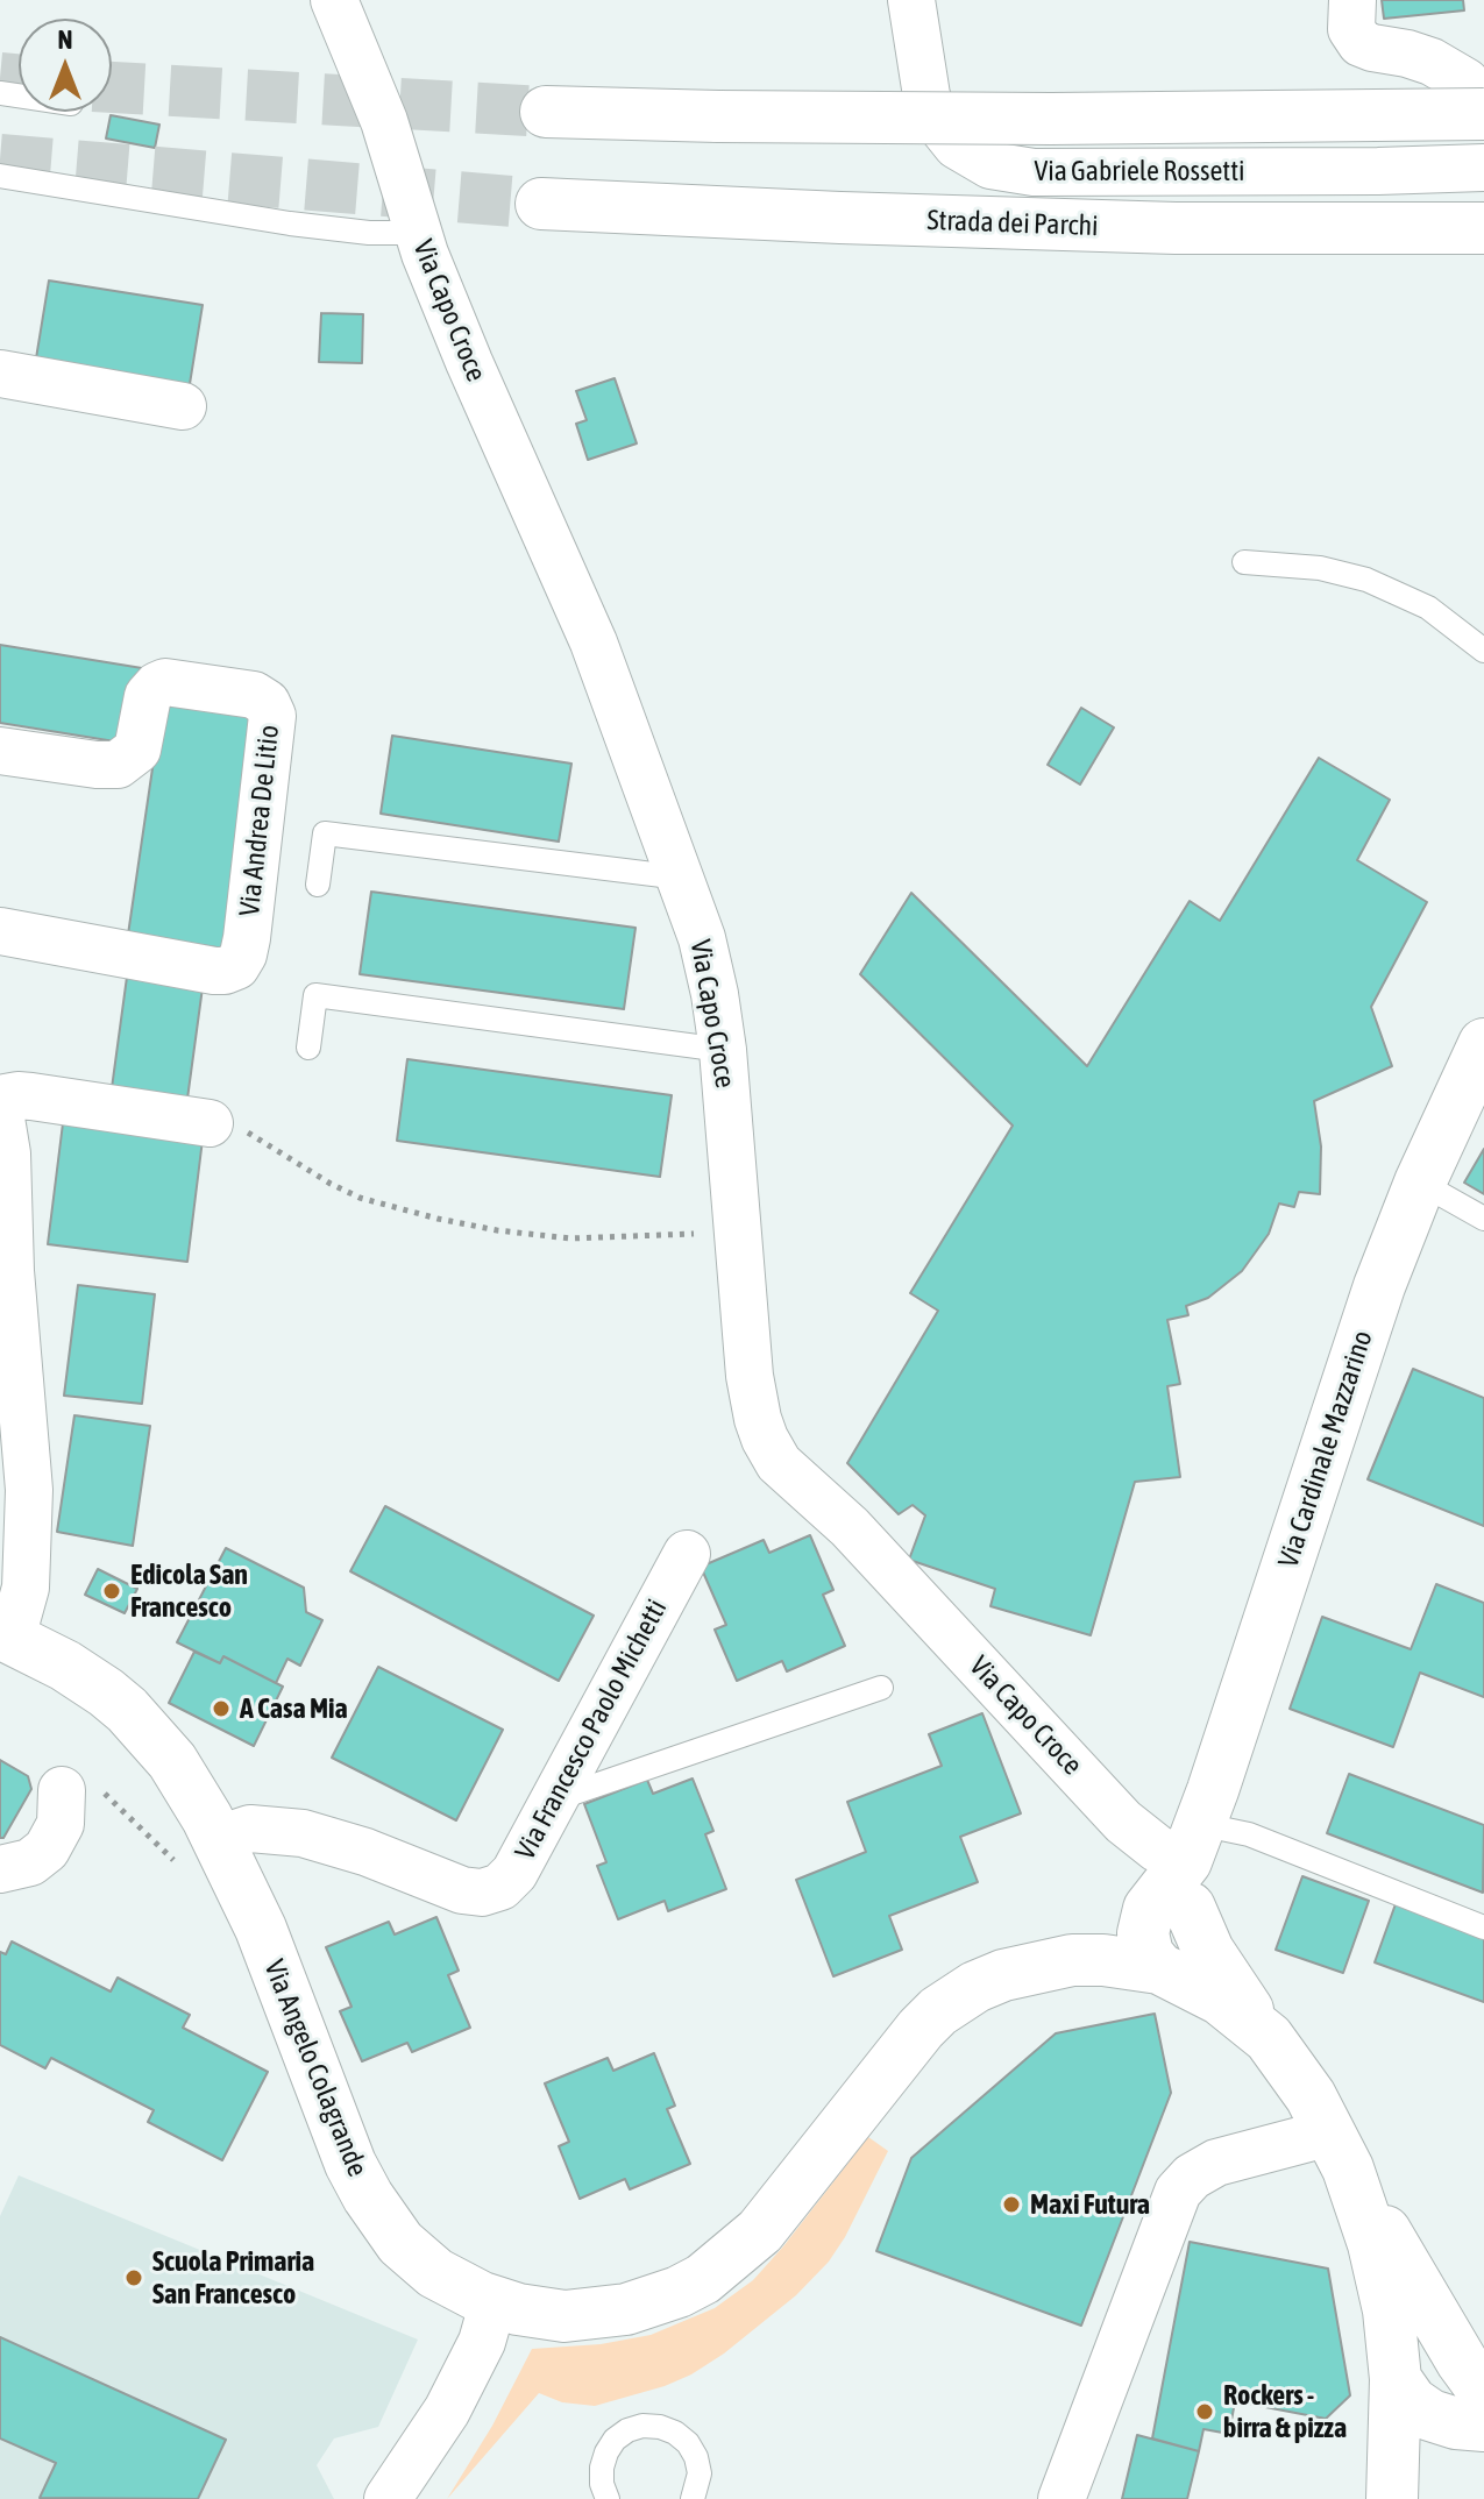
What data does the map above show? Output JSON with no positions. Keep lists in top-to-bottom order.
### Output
{
  "streets": {
    "main road": ["Strada dei Parchi", "Via Cardinale Mazzarino", "Via Angelo Colagrande"],
    "street": [
      "Via Gabriele Rossetti",
      "Via Capo Croce",
      "Via Andrea De Litio",
      "Via Francesco Paolo Michetti"
    ]
  },
  "crossings": [
    ["Via Capo Croce", "Via Cardinale Mazzarino"],
    ["Via Cardinale Mazzarino", "Via Angelo Colagrande"],
    ["Via Francesco Paolo Michetti", "Via Angelo Colagrande"]
  ],
  "places": [
    "Edicola San Francesco",
    "A Casa Mia",
    "Maxi Futura",
    "Scuola Primaria San Francesco",
    "Rockers - birra & pizza"
  ],
  "north": "top"
}
